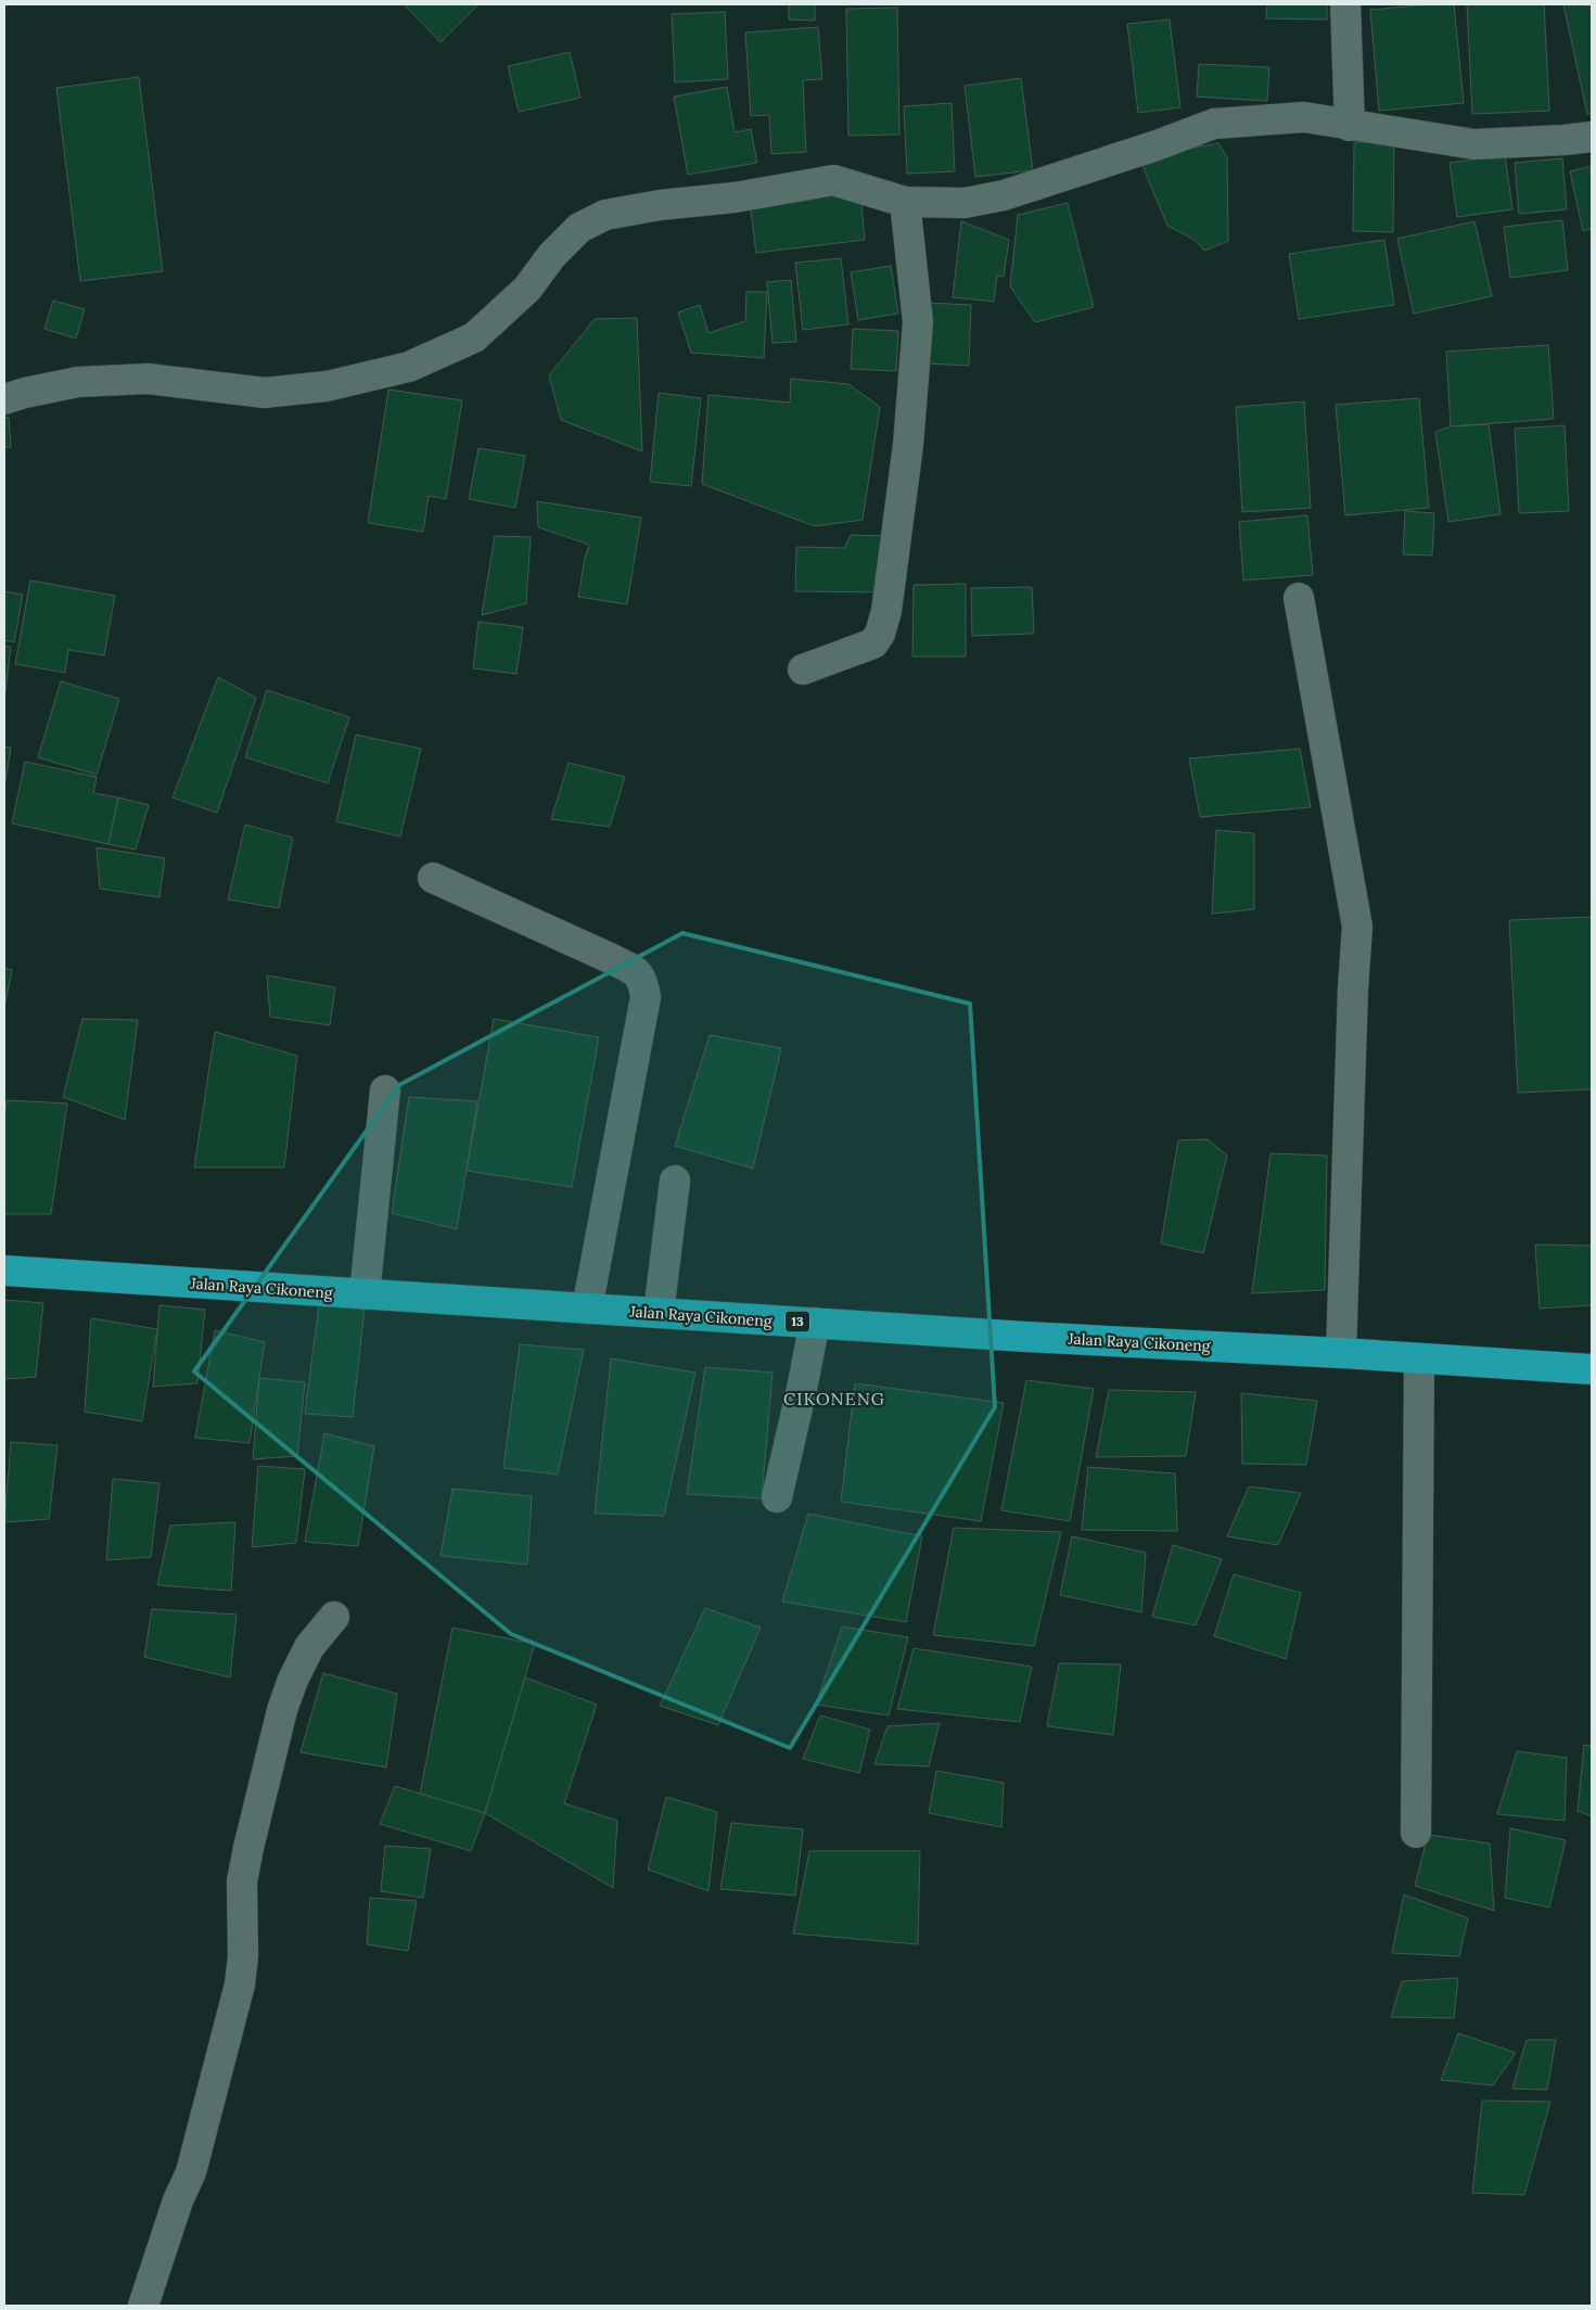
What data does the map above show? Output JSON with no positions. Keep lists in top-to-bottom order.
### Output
{
  "streets": {
    "highway": ["Jalan Raya Cikoneng", "13"]
  },
  "districts": ["CIKONENG"]
}
